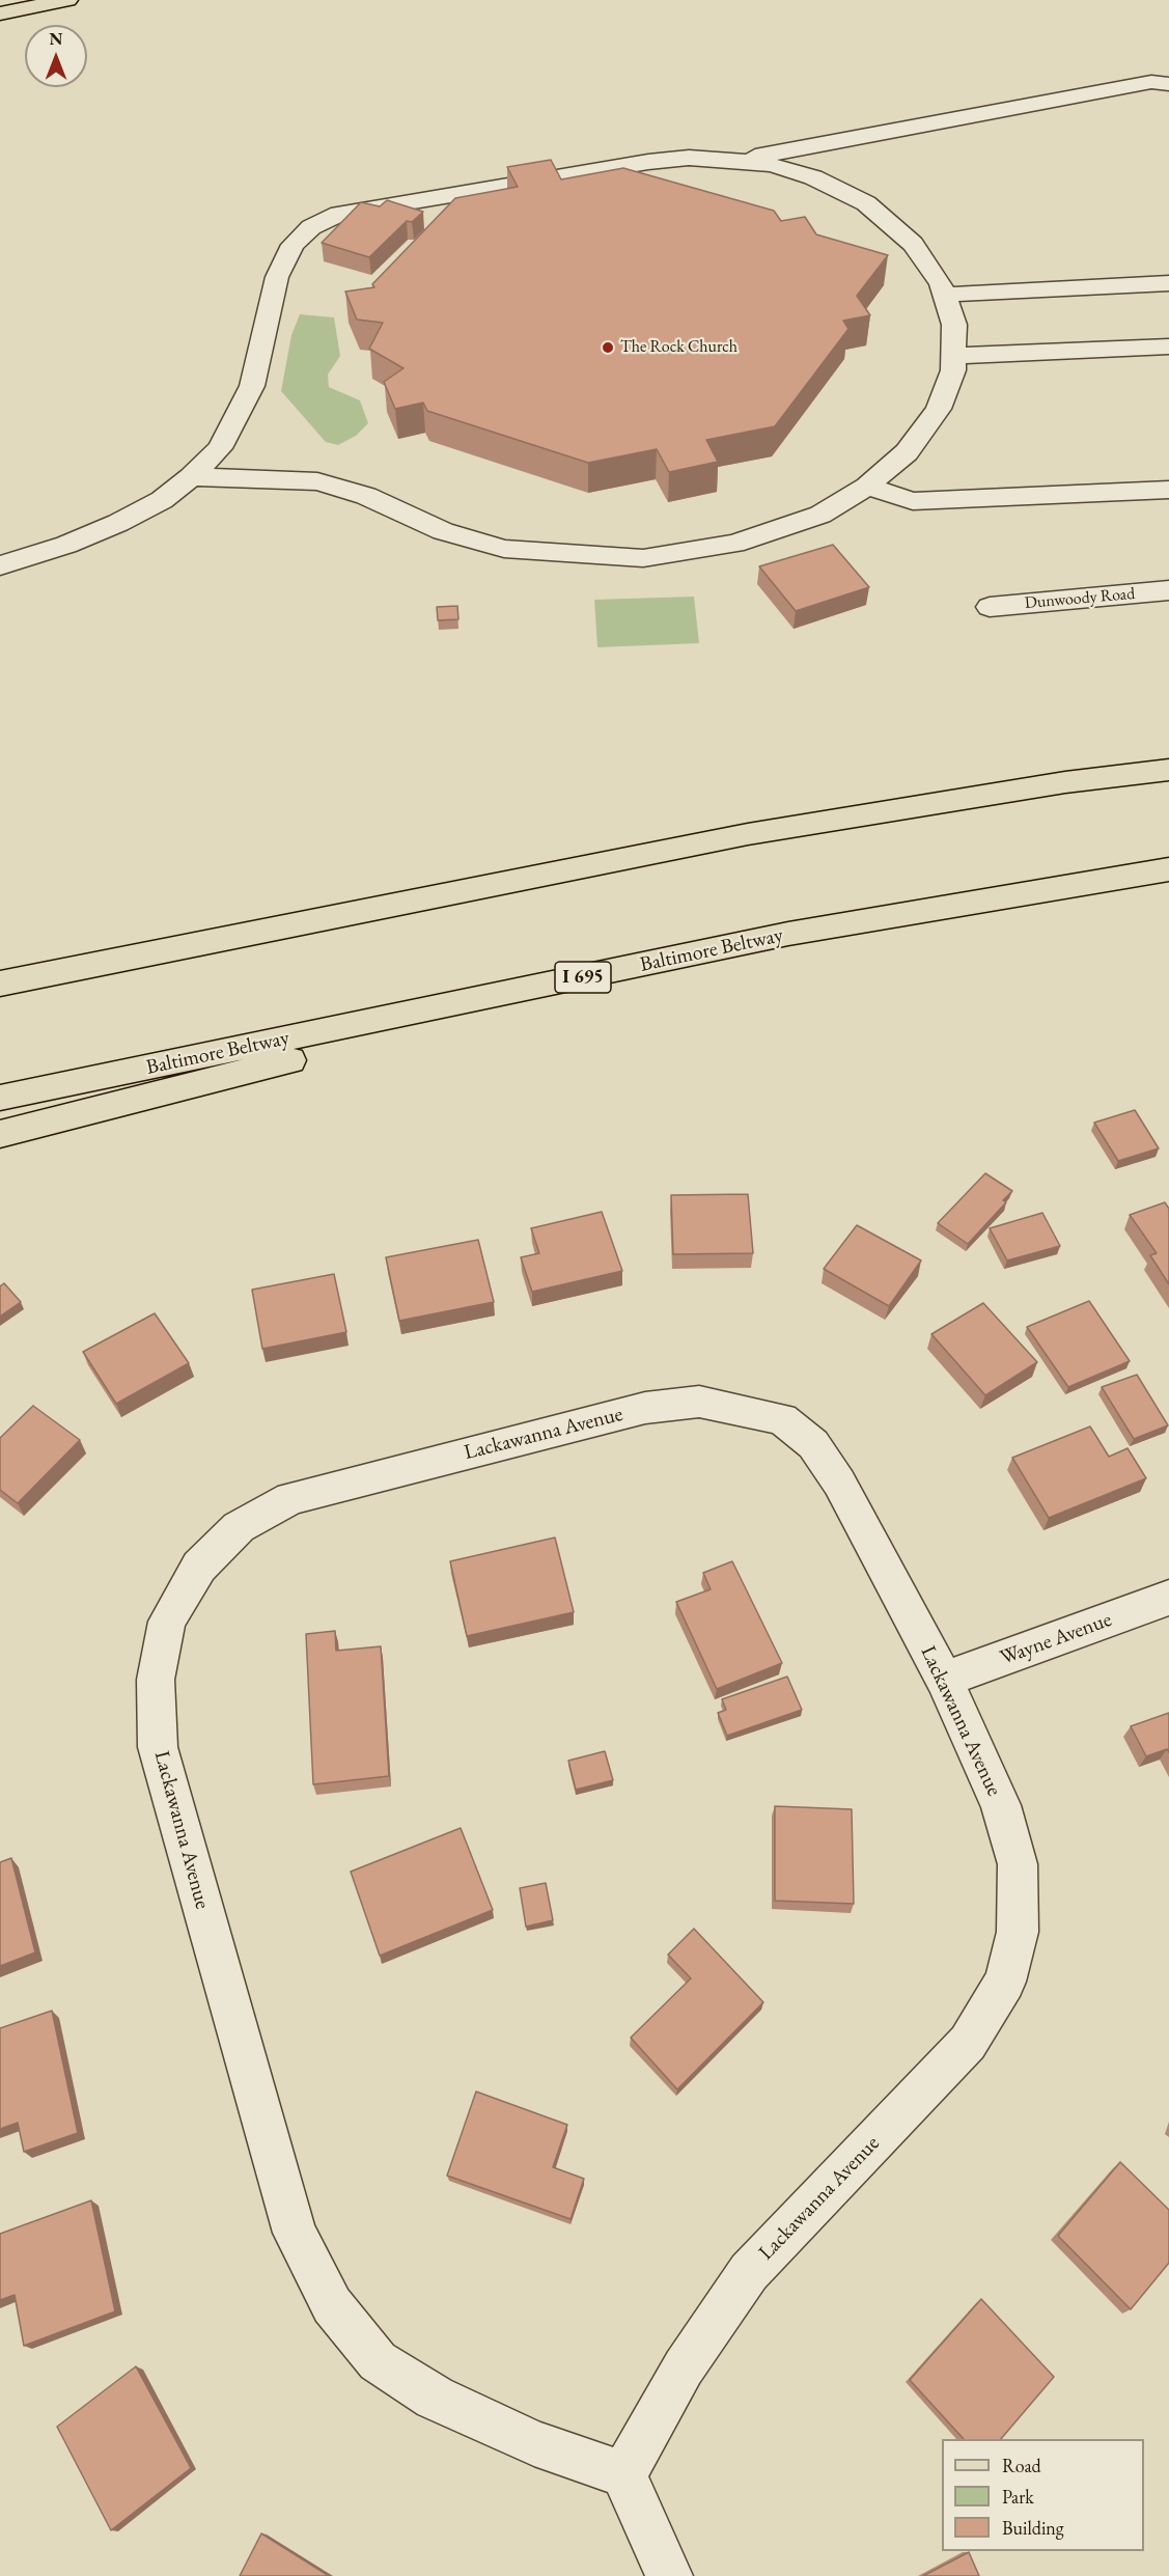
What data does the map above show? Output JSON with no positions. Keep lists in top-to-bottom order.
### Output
{
  "streets": {
    "main road": ["Baltimore Beltway", "I 695"],
    "street": ["Dunwoody Road", "Lackawanna Avenue", "Wayne Avenue"]
  },
  "crossings": [
    ["Lackawanna Avenue", "Wayne Avenue"]
  ],
  "places": ["The Rock Church"],
  "legend": ["Road", "Park", "Building"],
  "north": "top"
}
